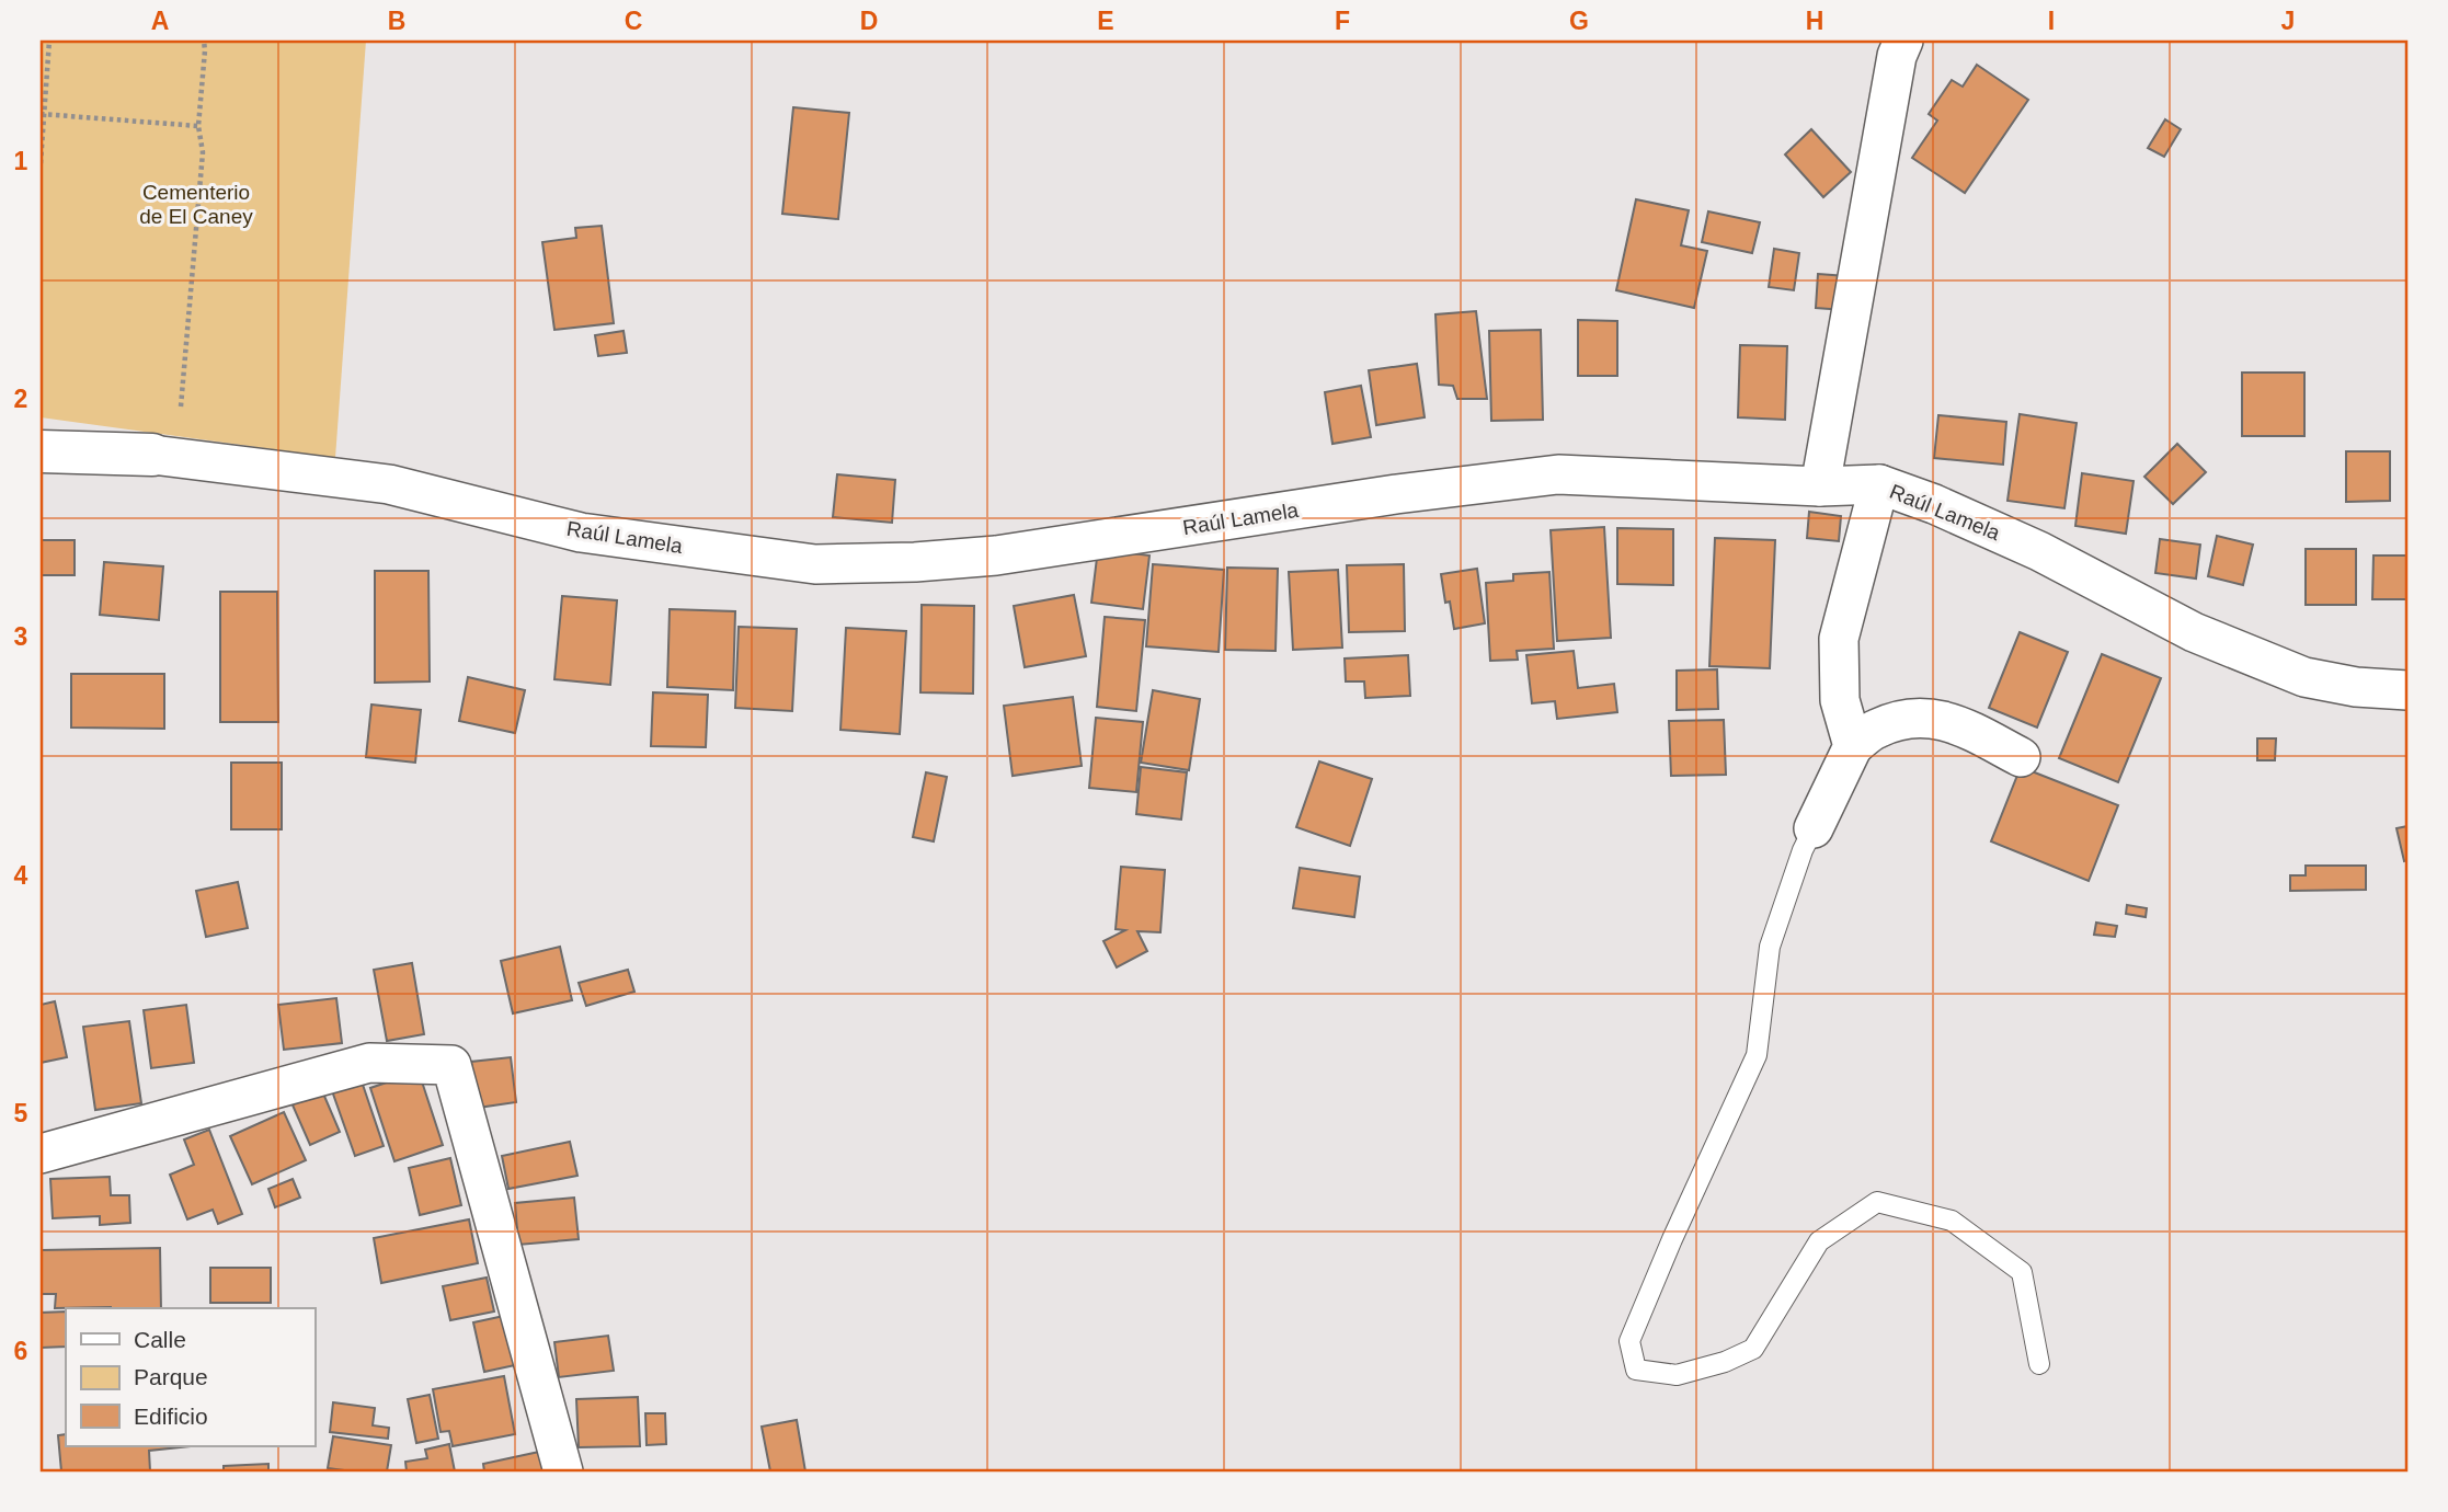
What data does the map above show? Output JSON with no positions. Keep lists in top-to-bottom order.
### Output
{
  "streets": {
    "street": ["Raúl Lamela"]
  },
  "parks": ["Cementerio de El Caney"],
  "legend": ["Calle", "Parque", "Edificio"],
  "grid": {
    "columns": [
      "A",
      "B",
      "C",
      "D",
      "E",
      "F",
      "G",
      "H",
      "I",
      "J"
    ],
    "rows": [
      "1",
      "2",
      "3",
      "4",
      "5",
      "6"
    ]
  }
}
